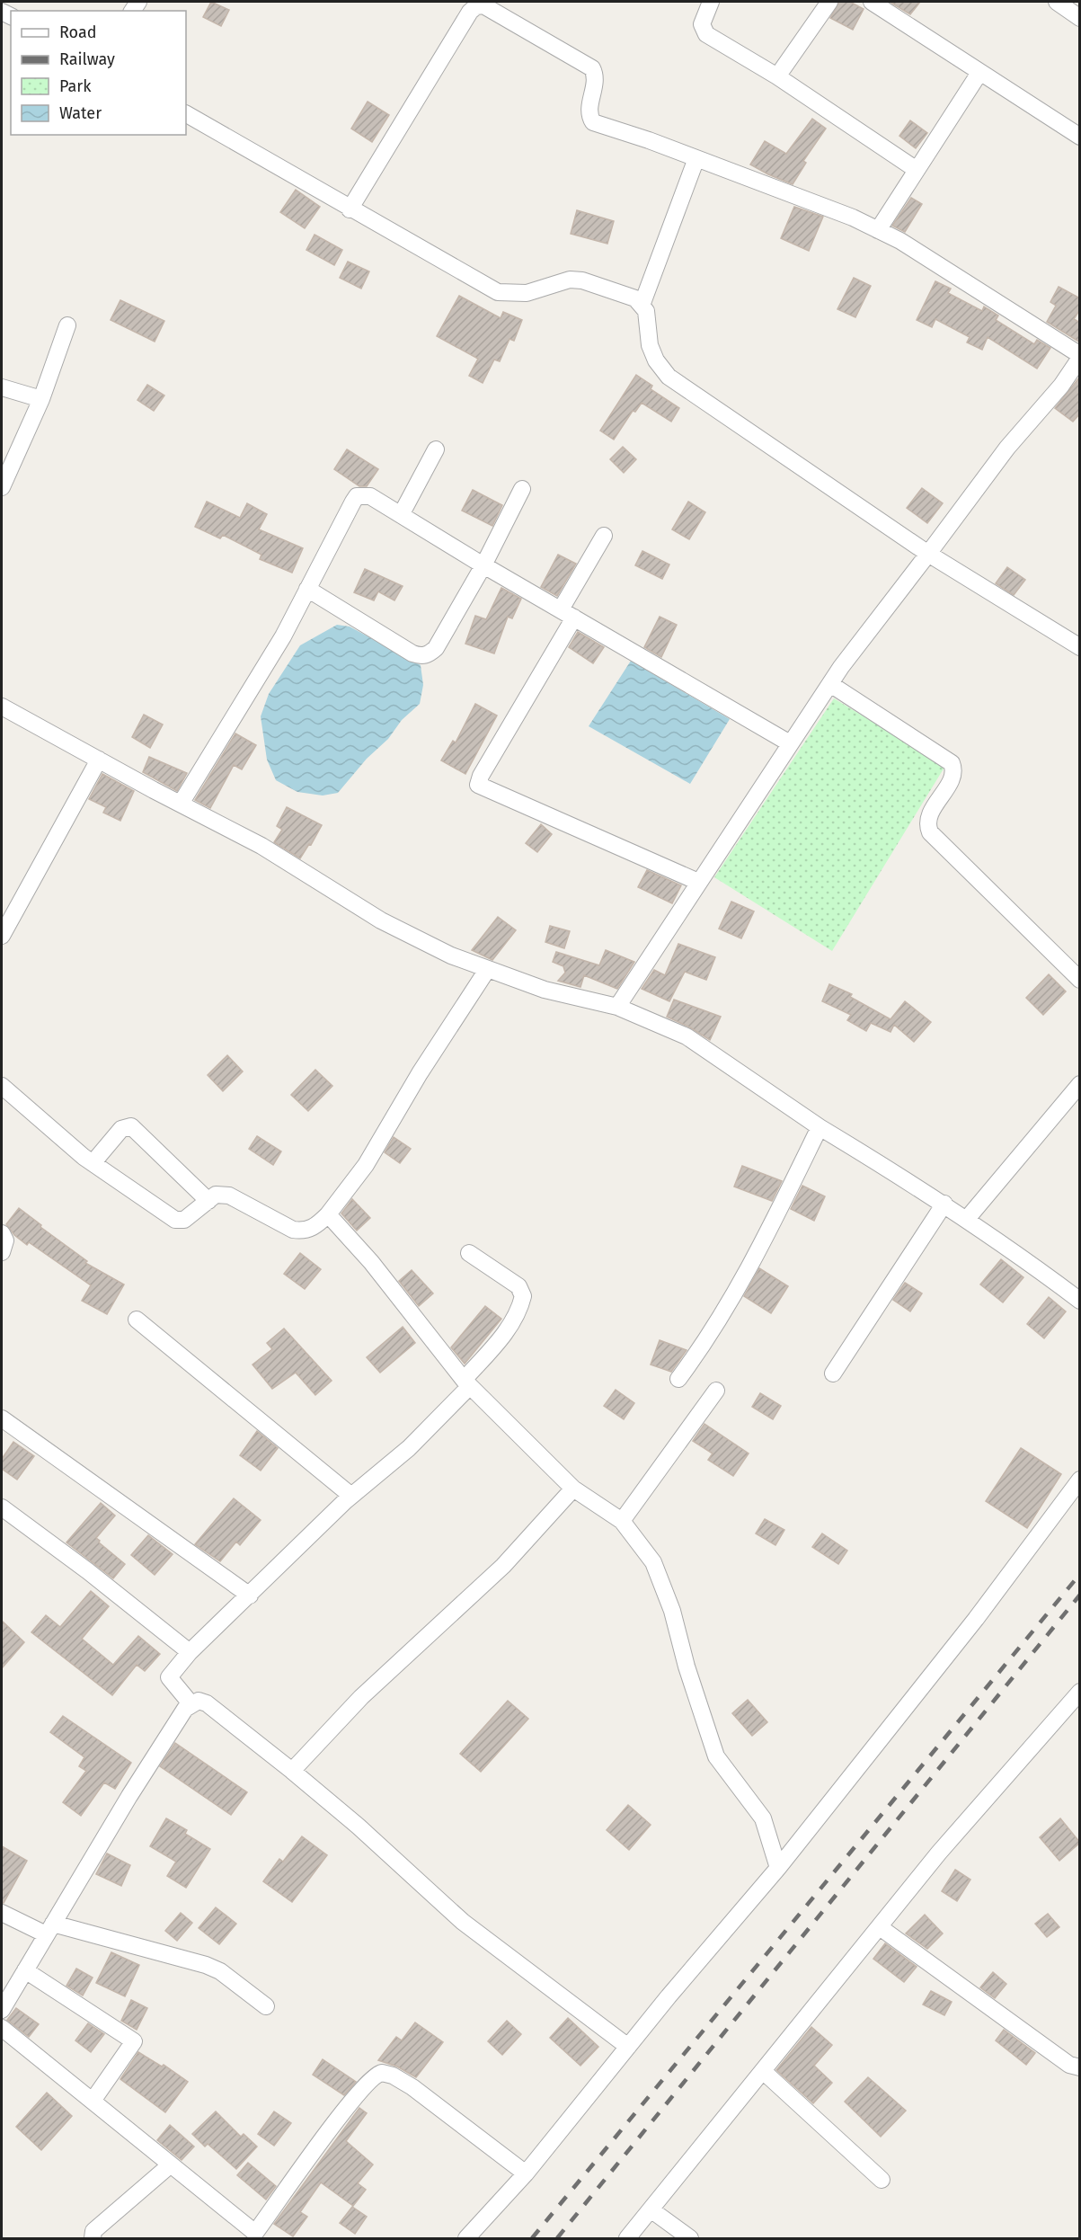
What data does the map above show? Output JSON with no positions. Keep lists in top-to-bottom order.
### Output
{
  "legend": [
    "Road",
    "Railway",
    "Park",
    "Water"
  ]
}
